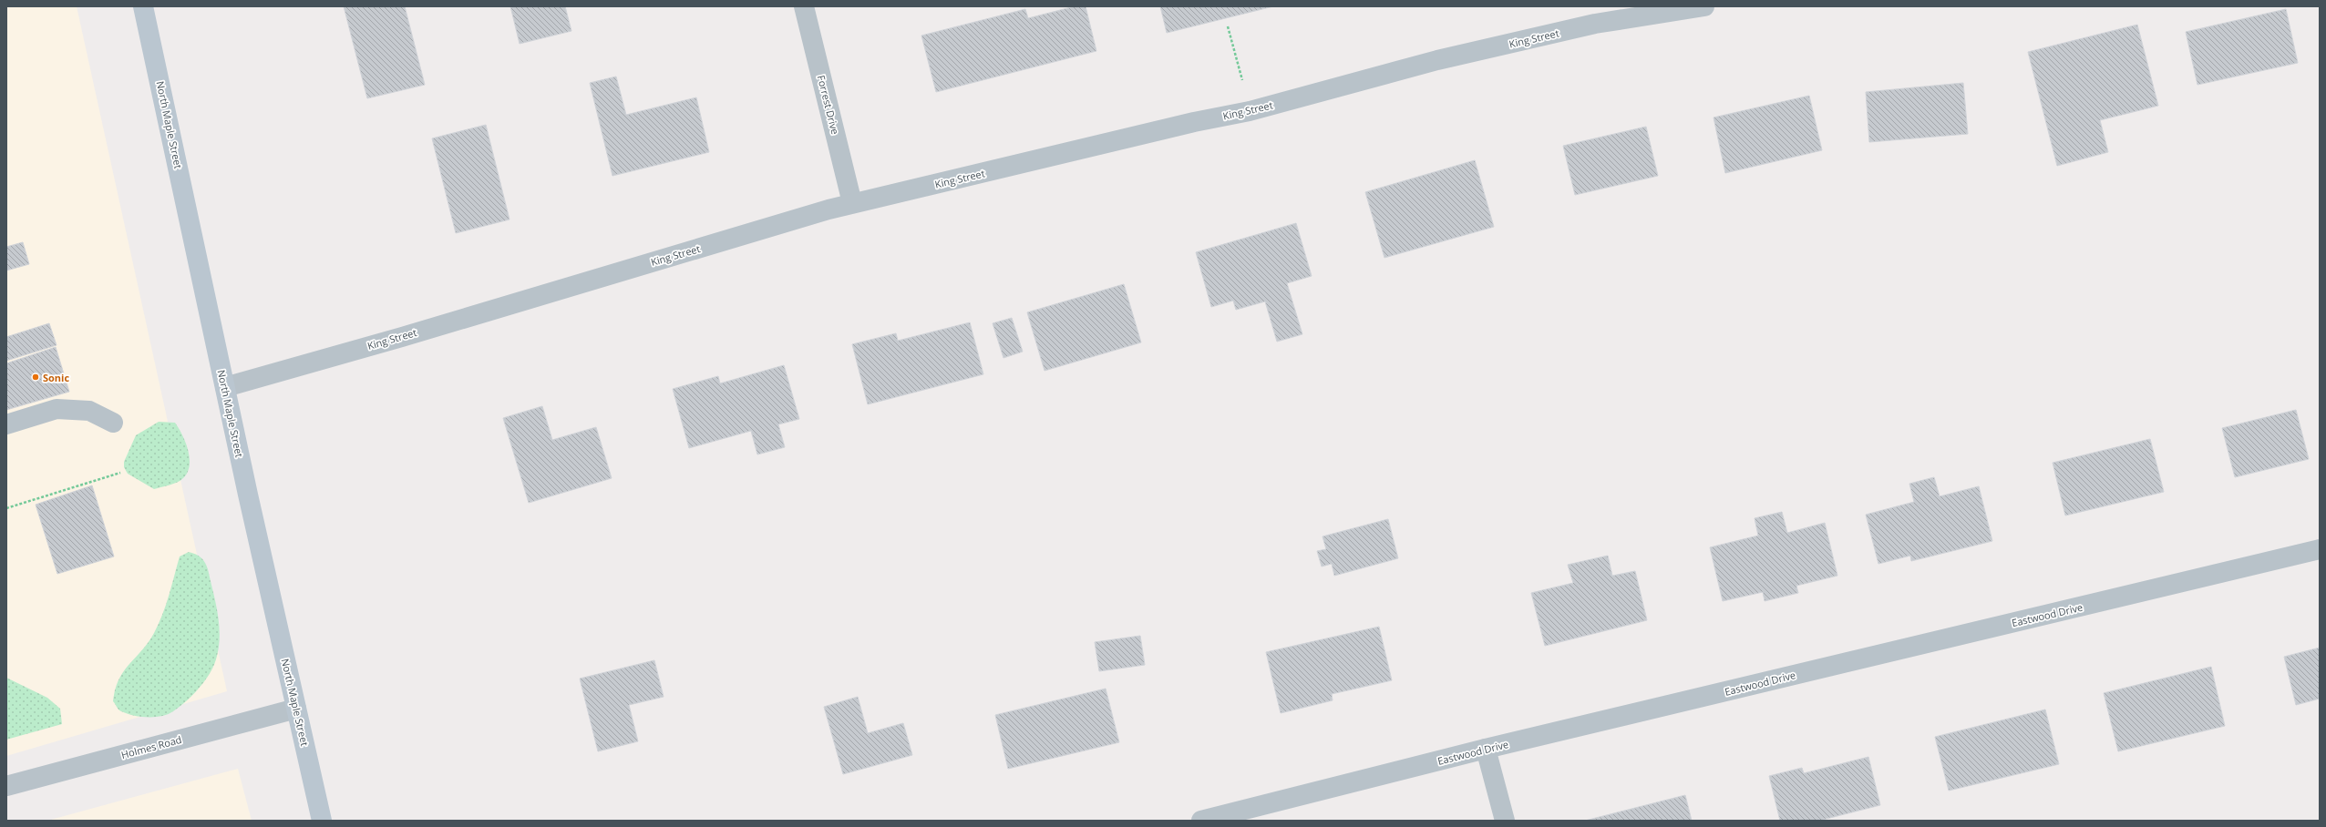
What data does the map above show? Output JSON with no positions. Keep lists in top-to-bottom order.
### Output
{
  "streets": {
    "main road": ["North Maple Street"],
    "street": [
      "King Street",
      "Forrest Drive",
      "Eastwood Drive",
      "Holmes Road"
    ]
  },
  "crossings": [
    ["King Street", "Forrest Drive"],
    ["King Street", "North Maple Street"],
    ["North Maple Street", "Holmes Road"]
  ],
  "places": ["Sonic"]
}
